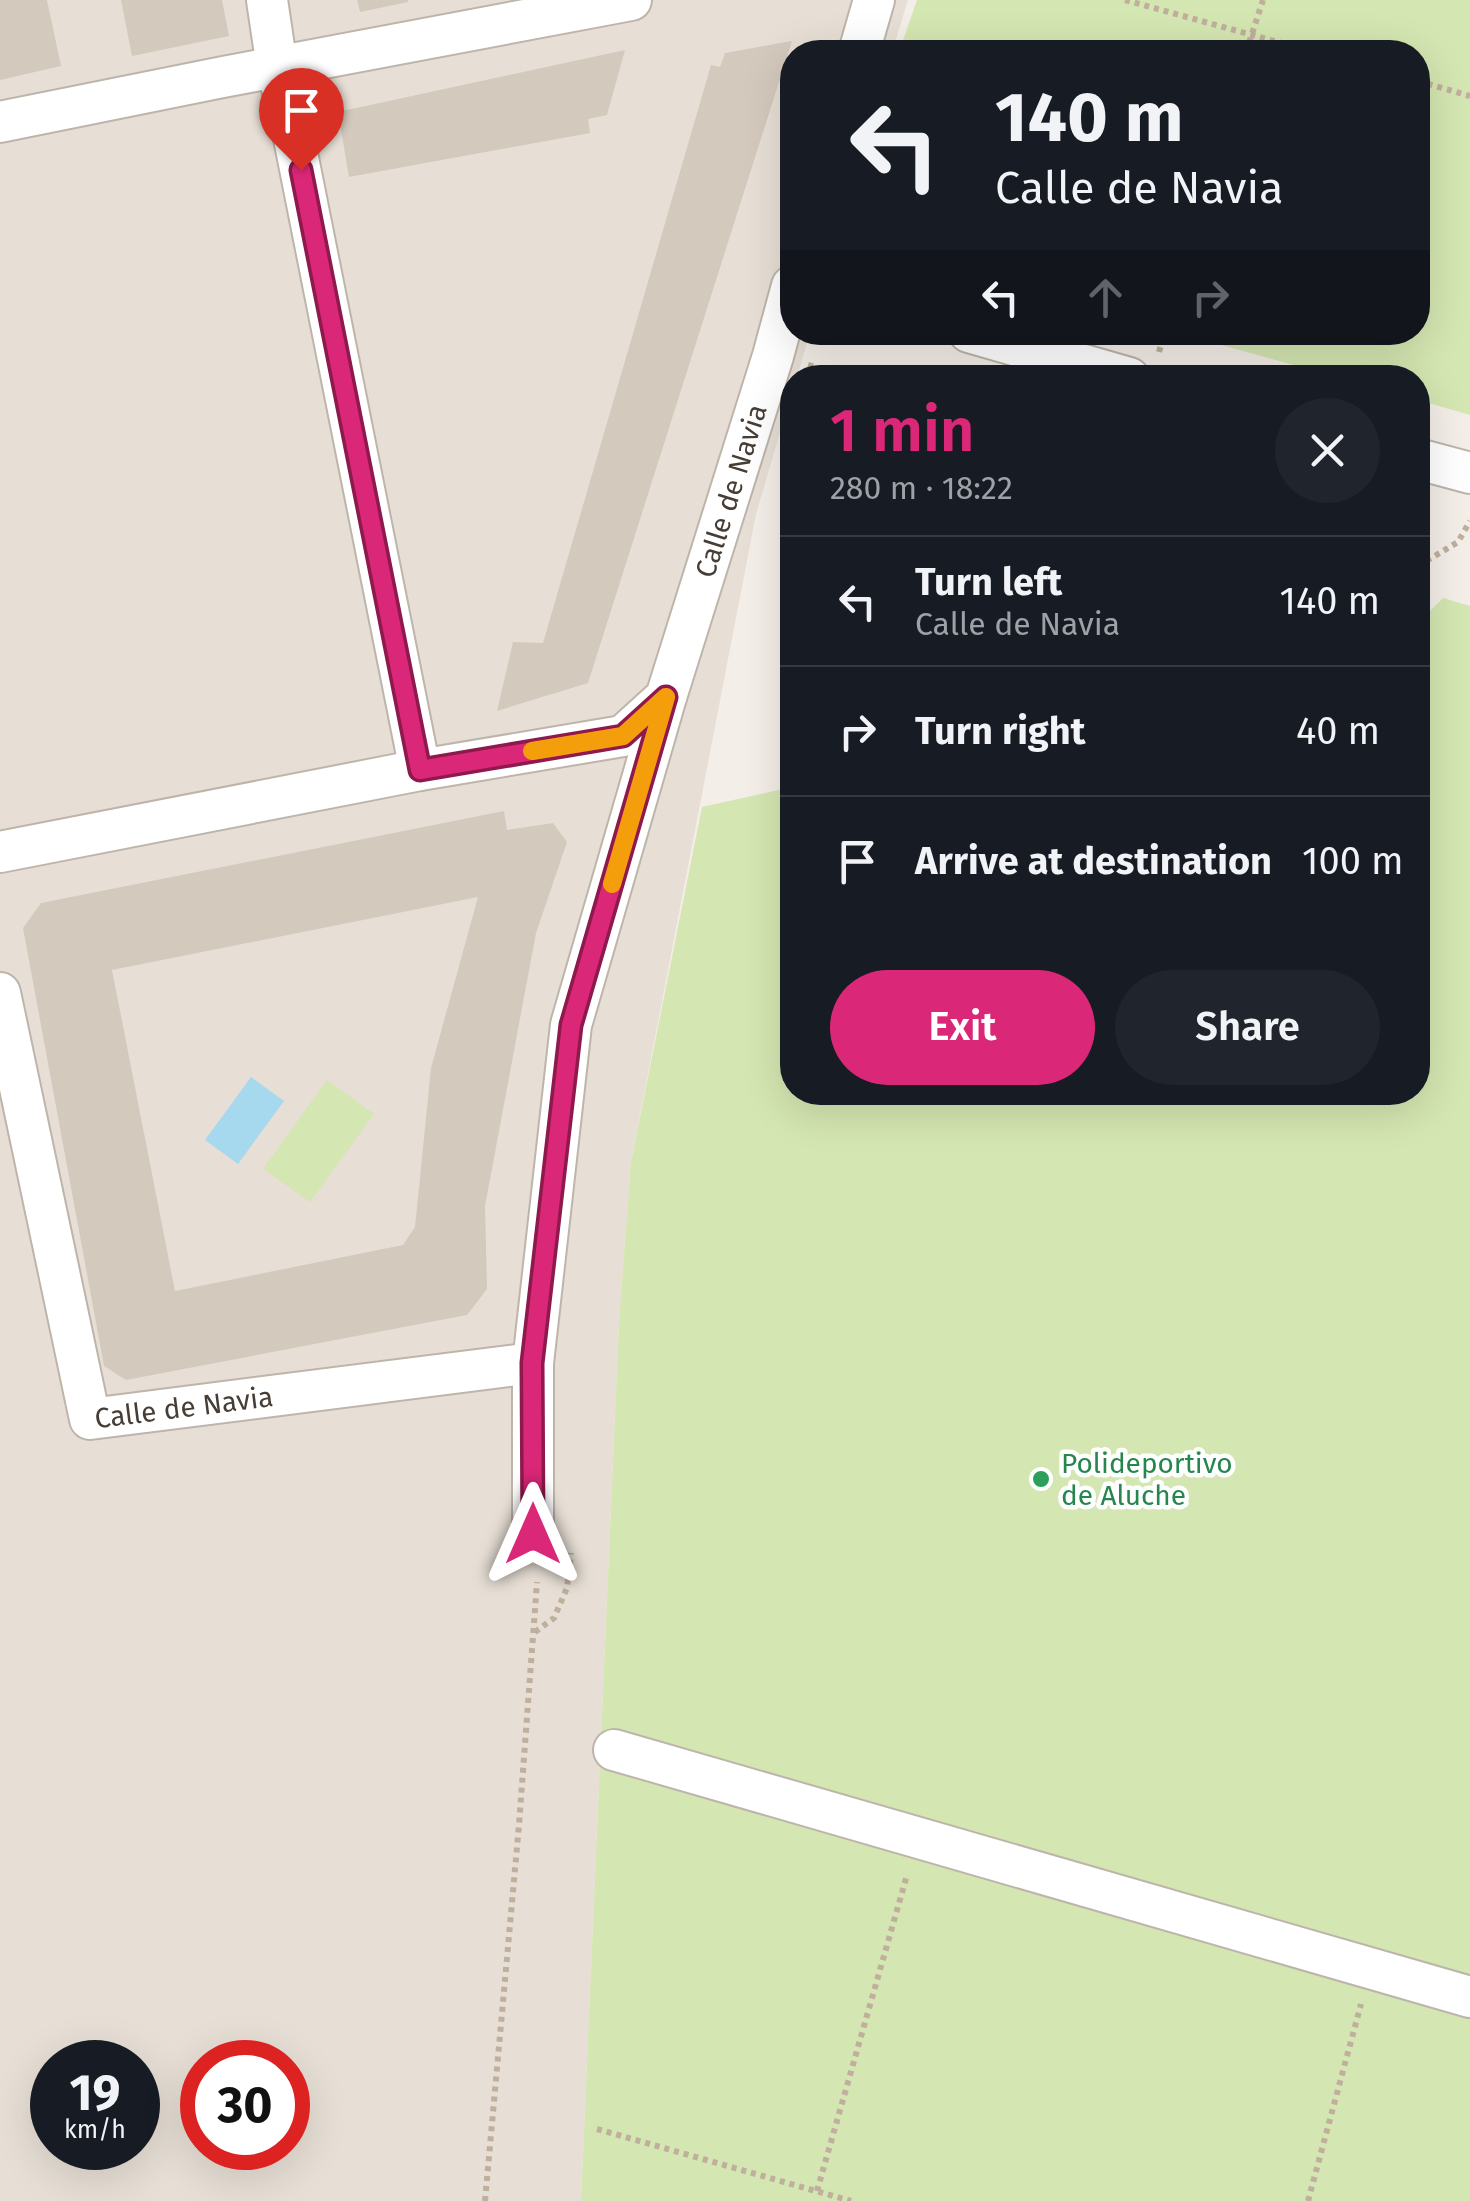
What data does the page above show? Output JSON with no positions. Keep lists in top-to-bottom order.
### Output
{
  "streets": {
    "street": ["Calle de Navia"]
  },
  "places": ["Polideportivo de Aluche"],
  "page": {
    "turn": ["140 m", "Calle de Navia"],
    "heading": ["1 min", "280 m · 18:22"],
    "list": [
      {
        "name": "Turn left",
        "note": "Calle de Navia",
        "value": "140 m"
      },
      {
        "name": "Turn right",
        "value": "40 m"
      },
      {
        "name": "Arrive at destination",
        "value": "100 m"
      }
    ],
    "buttons": ["Exit", "Share"],
    "speed": "19 km/h",
    "limit": "30"
  }
}
